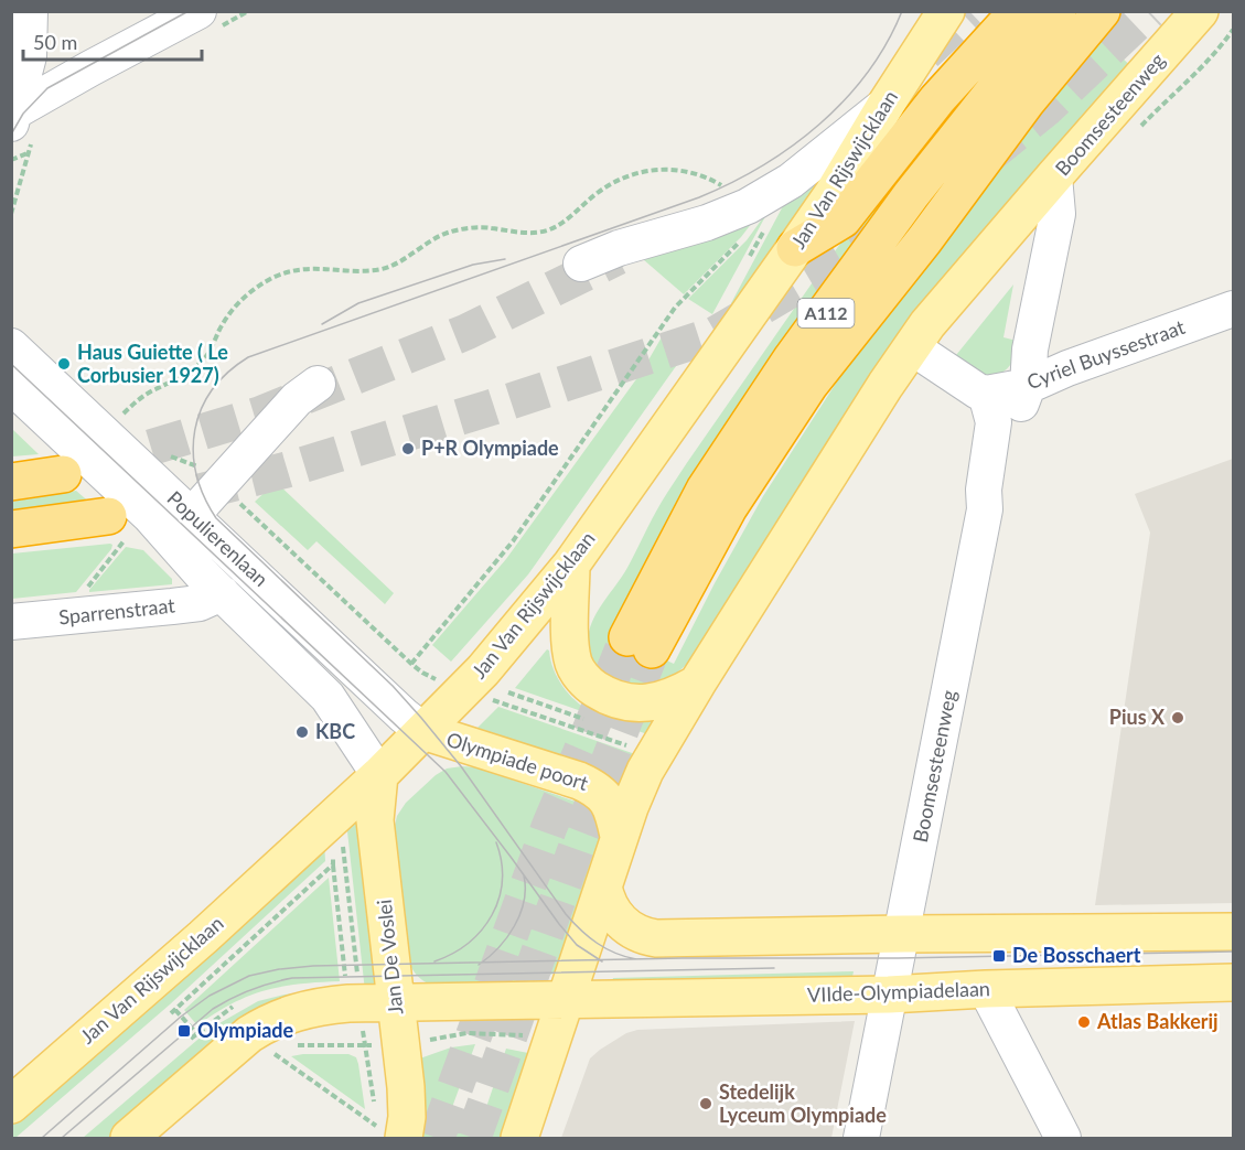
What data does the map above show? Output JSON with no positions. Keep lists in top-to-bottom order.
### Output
{
  "streets": {
    "highway": ["A112"],
    "main road": [
      "Boomsesteenweg",
      "Jan Van Rijswijcklaan",
      "Olympiade poort",
      "Jan De Voslei",
      "VIIde-Olympiadelaan"
    ],
    "street": ["Cyriel Buyssestraat", "Populierenlaan", "Sparrenstraat"]
  },
  "crossings": [
    ["Boomsesteenweg", "Cyriel Buyssestraat"],
    ["Boomsesteenweg", "VIIde-Olympiadelaan"],
    ["Jan Van Rijswijcklaan", "Populierenlaan"],
    ["Jan Van Rijswijcklaan", "Olympiade poort"],
    ["Jan Van Rijswijcklaan", "Jan De Voslei"],
    ["Populierenlaan", "Sparrenstraat"],
    ["Populierenlaan", "Olympiade poort"],
    ["Populierenlaan", "Jan De Voslei"]
  ],
  "places": {
    "other": [
      "Haus Guiette ( Le Corbusier 1927)",
      "P+R Olympiade",
      "Pius X",
      "KBC",
      "Atlas Bakkerij",
      "Stedelijk Lyceum Olympiade"
    ],
    "transit": ["De Bosschaert", "Olympiade"]
  },
  "scale_bar": "50 m"
}
